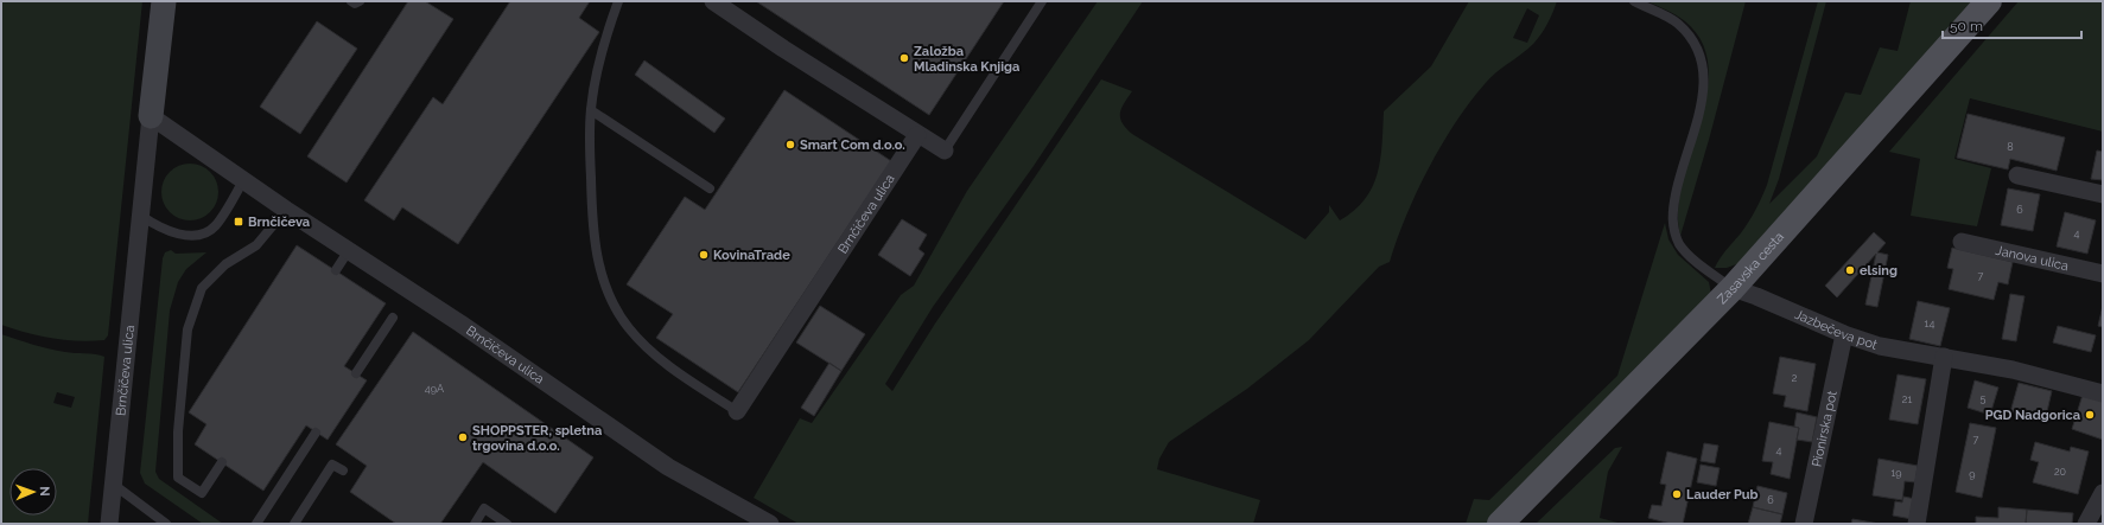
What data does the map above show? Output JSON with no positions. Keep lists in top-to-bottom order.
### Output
{
  "streets": {
    "main road": ["Zasavska cesta"],
    "street": [
      "Brnčičeva ulica",
      "Janova ulica",
      "Jazbečeva pot",
      "Pionirska pot"
    ]
  },
  "crossings": [
    ["Zasavska cesta", "Jazbečeva pot"],
    ["Jazbečeva pot", "Pionirska pot"]
  ],
  "places": {
    "other": [
      "Založba Mladinska Knjiga",
      "Smart Com d.o.o.",
      "KovinaTrade",
      "elsing",
      "PGD Nadgorica",
      "SHOPPSTER, spletna trgovina d.o.o.",
      "Lauder Pub"
    ],
    "transit": ["Brnčičeva"]
  },
  "house_numbers": [
    "8",
    "6",
    "4",
    "7",
    "14",
    "2",
    "49A",
    "5",
    "21",
    "7",
    "4",
    "20",
    "19",
    "9",
    "6"
  ],
  "scale_bar": "50 m",
  "north": "right"
}
